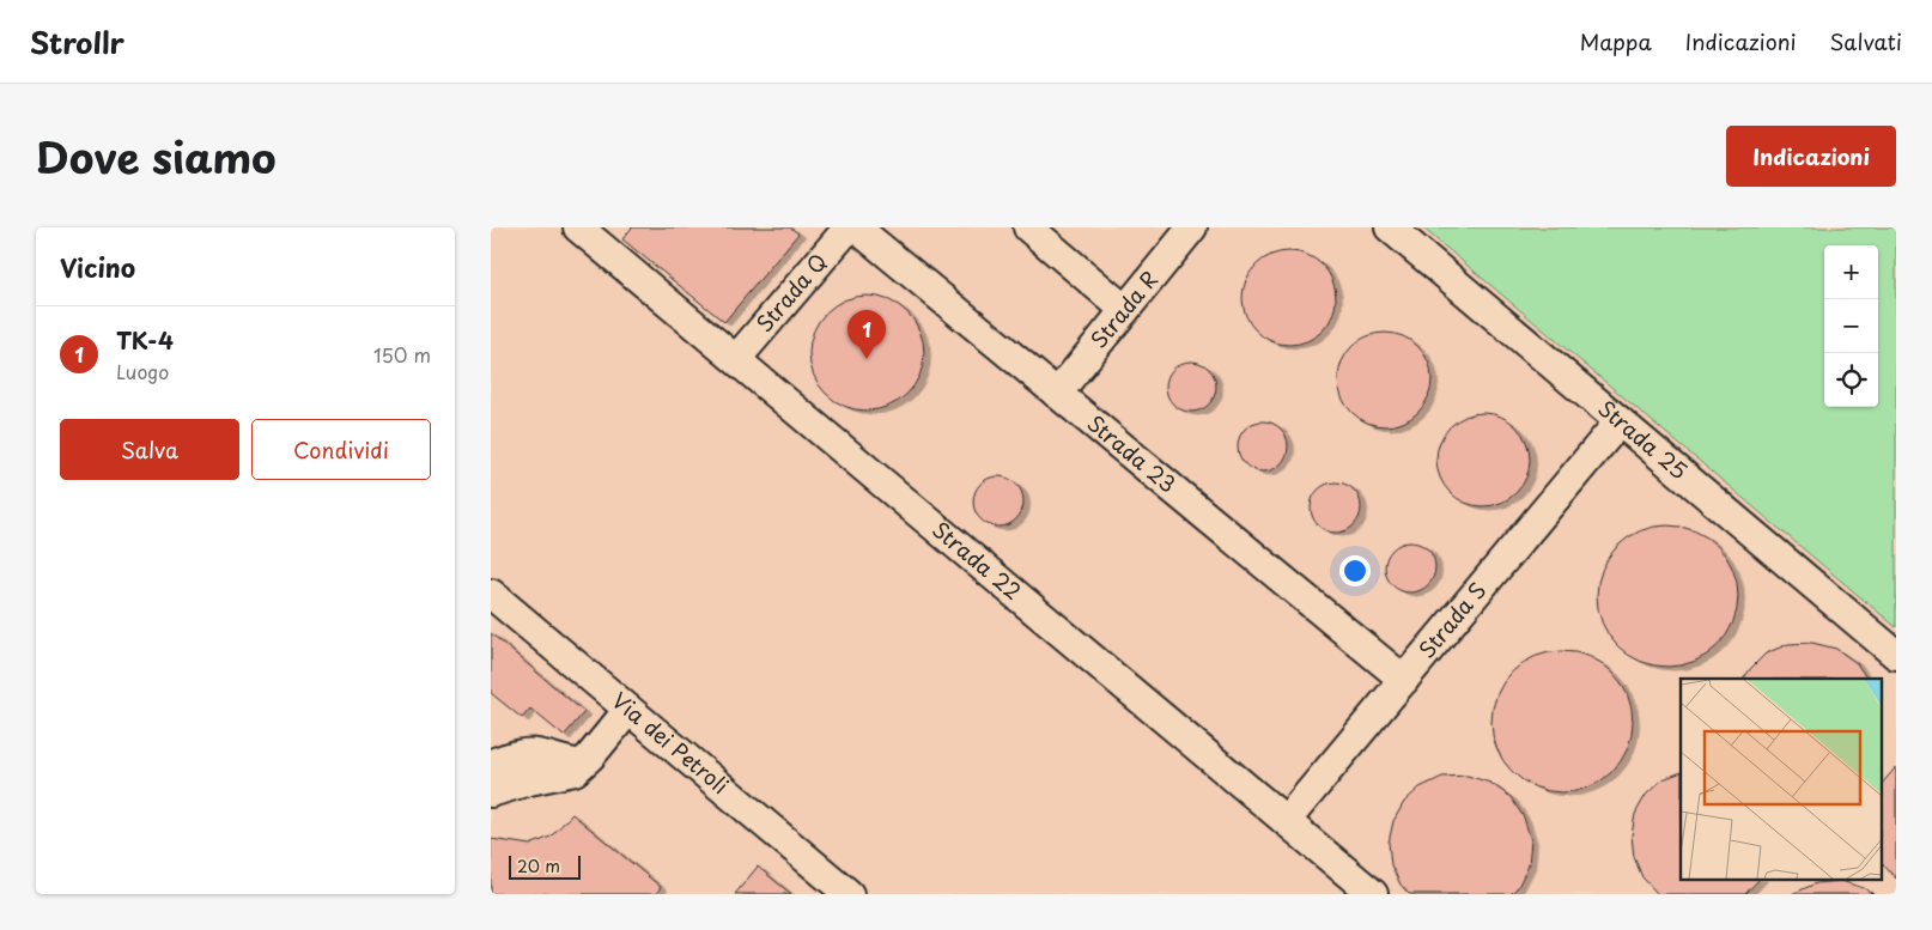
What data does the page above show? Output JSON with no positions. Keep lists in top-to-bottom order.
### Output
{
  "streets": {
    "street": [
      "Strada Q",
      "Strada R",
      "Strada 25",
      "Strada 23",
      "Strada 22",
      "Strada S",
      "Via dei Petroli"
    ]
  },
  "crossings": [
    ["Strada Q", "Strada 22"],
    ["Strada R", "Strada 23"],
    ["Strada 25", "Strada S"],
    ["Strada 23", "Strada S"],
    ["Strada 22", "Strada S"]
  ],
  "scale_bar": "20 m",
  "page": {
    "header": "Strollr",
    "nav": ["Mappa", "Indicazioni", "Salvati"],
    "title": "Dove siamo",
    "buttons": [
      "Indicazioni",
      ["Salva", "Condividi"]
    ],
    "heading": "Vicino",
    "map_buttons": ["+", "−"],
    "list": [
      {
        "mark": "1",
        "name": "TK-4",
        "note": "Luogo",
        "value": "150 m"
      }
    ],
    "pins": "1",
    "scale": "20 m"
  }
}
